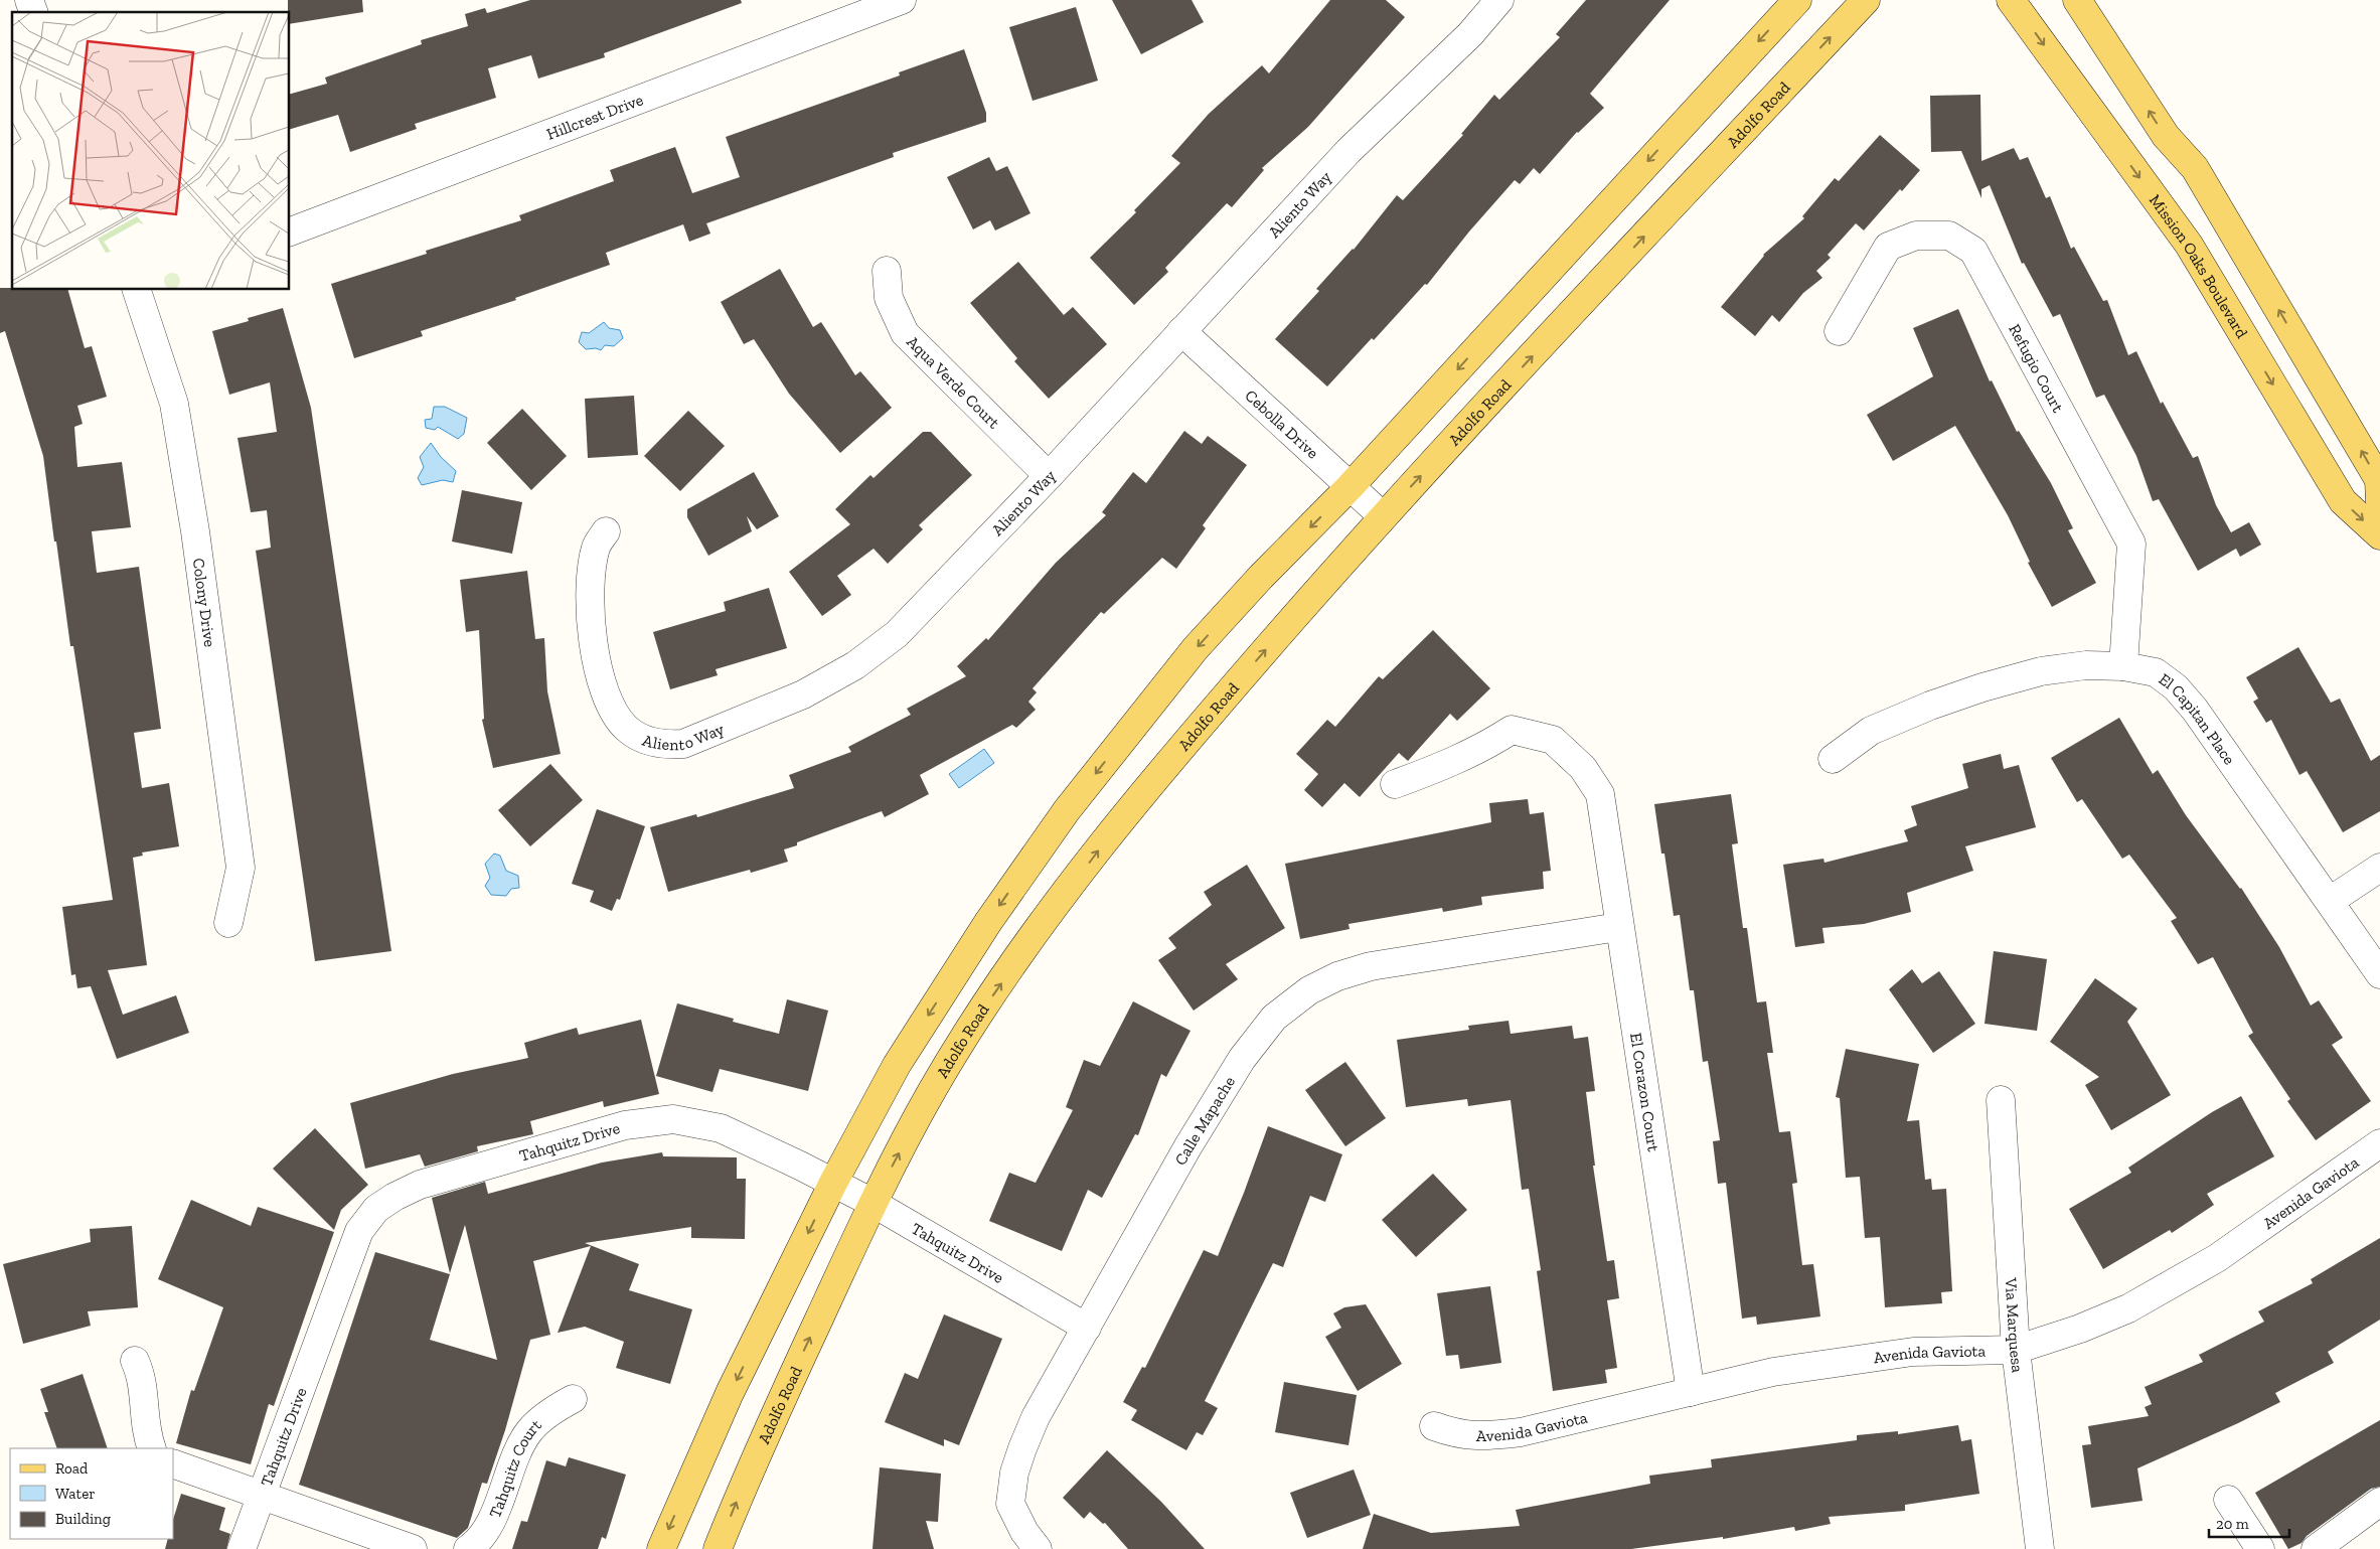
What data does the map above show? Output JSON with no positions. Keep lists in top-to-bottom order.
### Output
{
  "streets": {
    "main road": ["Adolfo Road", "Mission Oaks Boulevard"],
    "street": [
      "Hillcrest Drive",
      "Aliento Way",
      "Refugio Court",
      "Aqua Verde Court",
      "Cebolla Drive",
      "Colony Drive",
      "El Capitan Place",
      "El Corazon Court",
      "Calle Mapache",
      "Tahquitz Drive",
      "Avenida Gaviota",
      "Via Marquesa",
      "Tahquitz Court"
    ]
  },
  "crossings": [
    ["Adolfo Road", "Cebolla Drive"],
    ["Adolfo Road", "Tahquitz Drive"],
    ["Aliento Way", "Aqua Verde Court"],
    ["Aliento Way", "Cebolla Drive"],
    ["Refugio Court", "El Capitan Place"],
    ["El Corazon Court", "Calle Mapache"],
    ["El Corazon Court", "Avenida Gaviota"],
    ["Calle Mapache", "Tahquitz Drive"],
    ["Avenida Gaviota", "Via Marquesa"]
  ],
  "legend": ["Road", "Water", "Building"],
  "scale_bar": "20 m"
}
